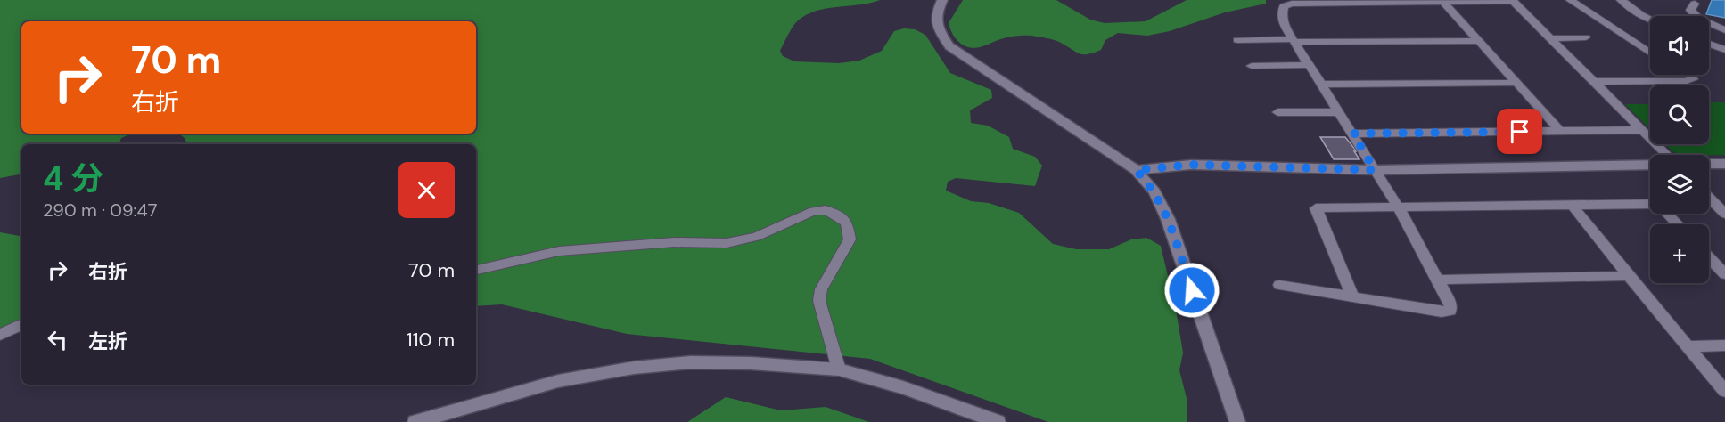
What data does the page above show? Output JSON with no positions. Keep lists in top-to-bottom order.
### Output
{
  "page": {
    "map_buttons": "+",
    "turn": ["70 m", "右折"],
    "heading": ["4 分", "290 m · 09:47"],
    "list": [
      {
        "name": "右折",
        "value": "70 m"
      },
      {
        "name": "左折",
        "value": "110 m"
      }
    ]
  }
}
